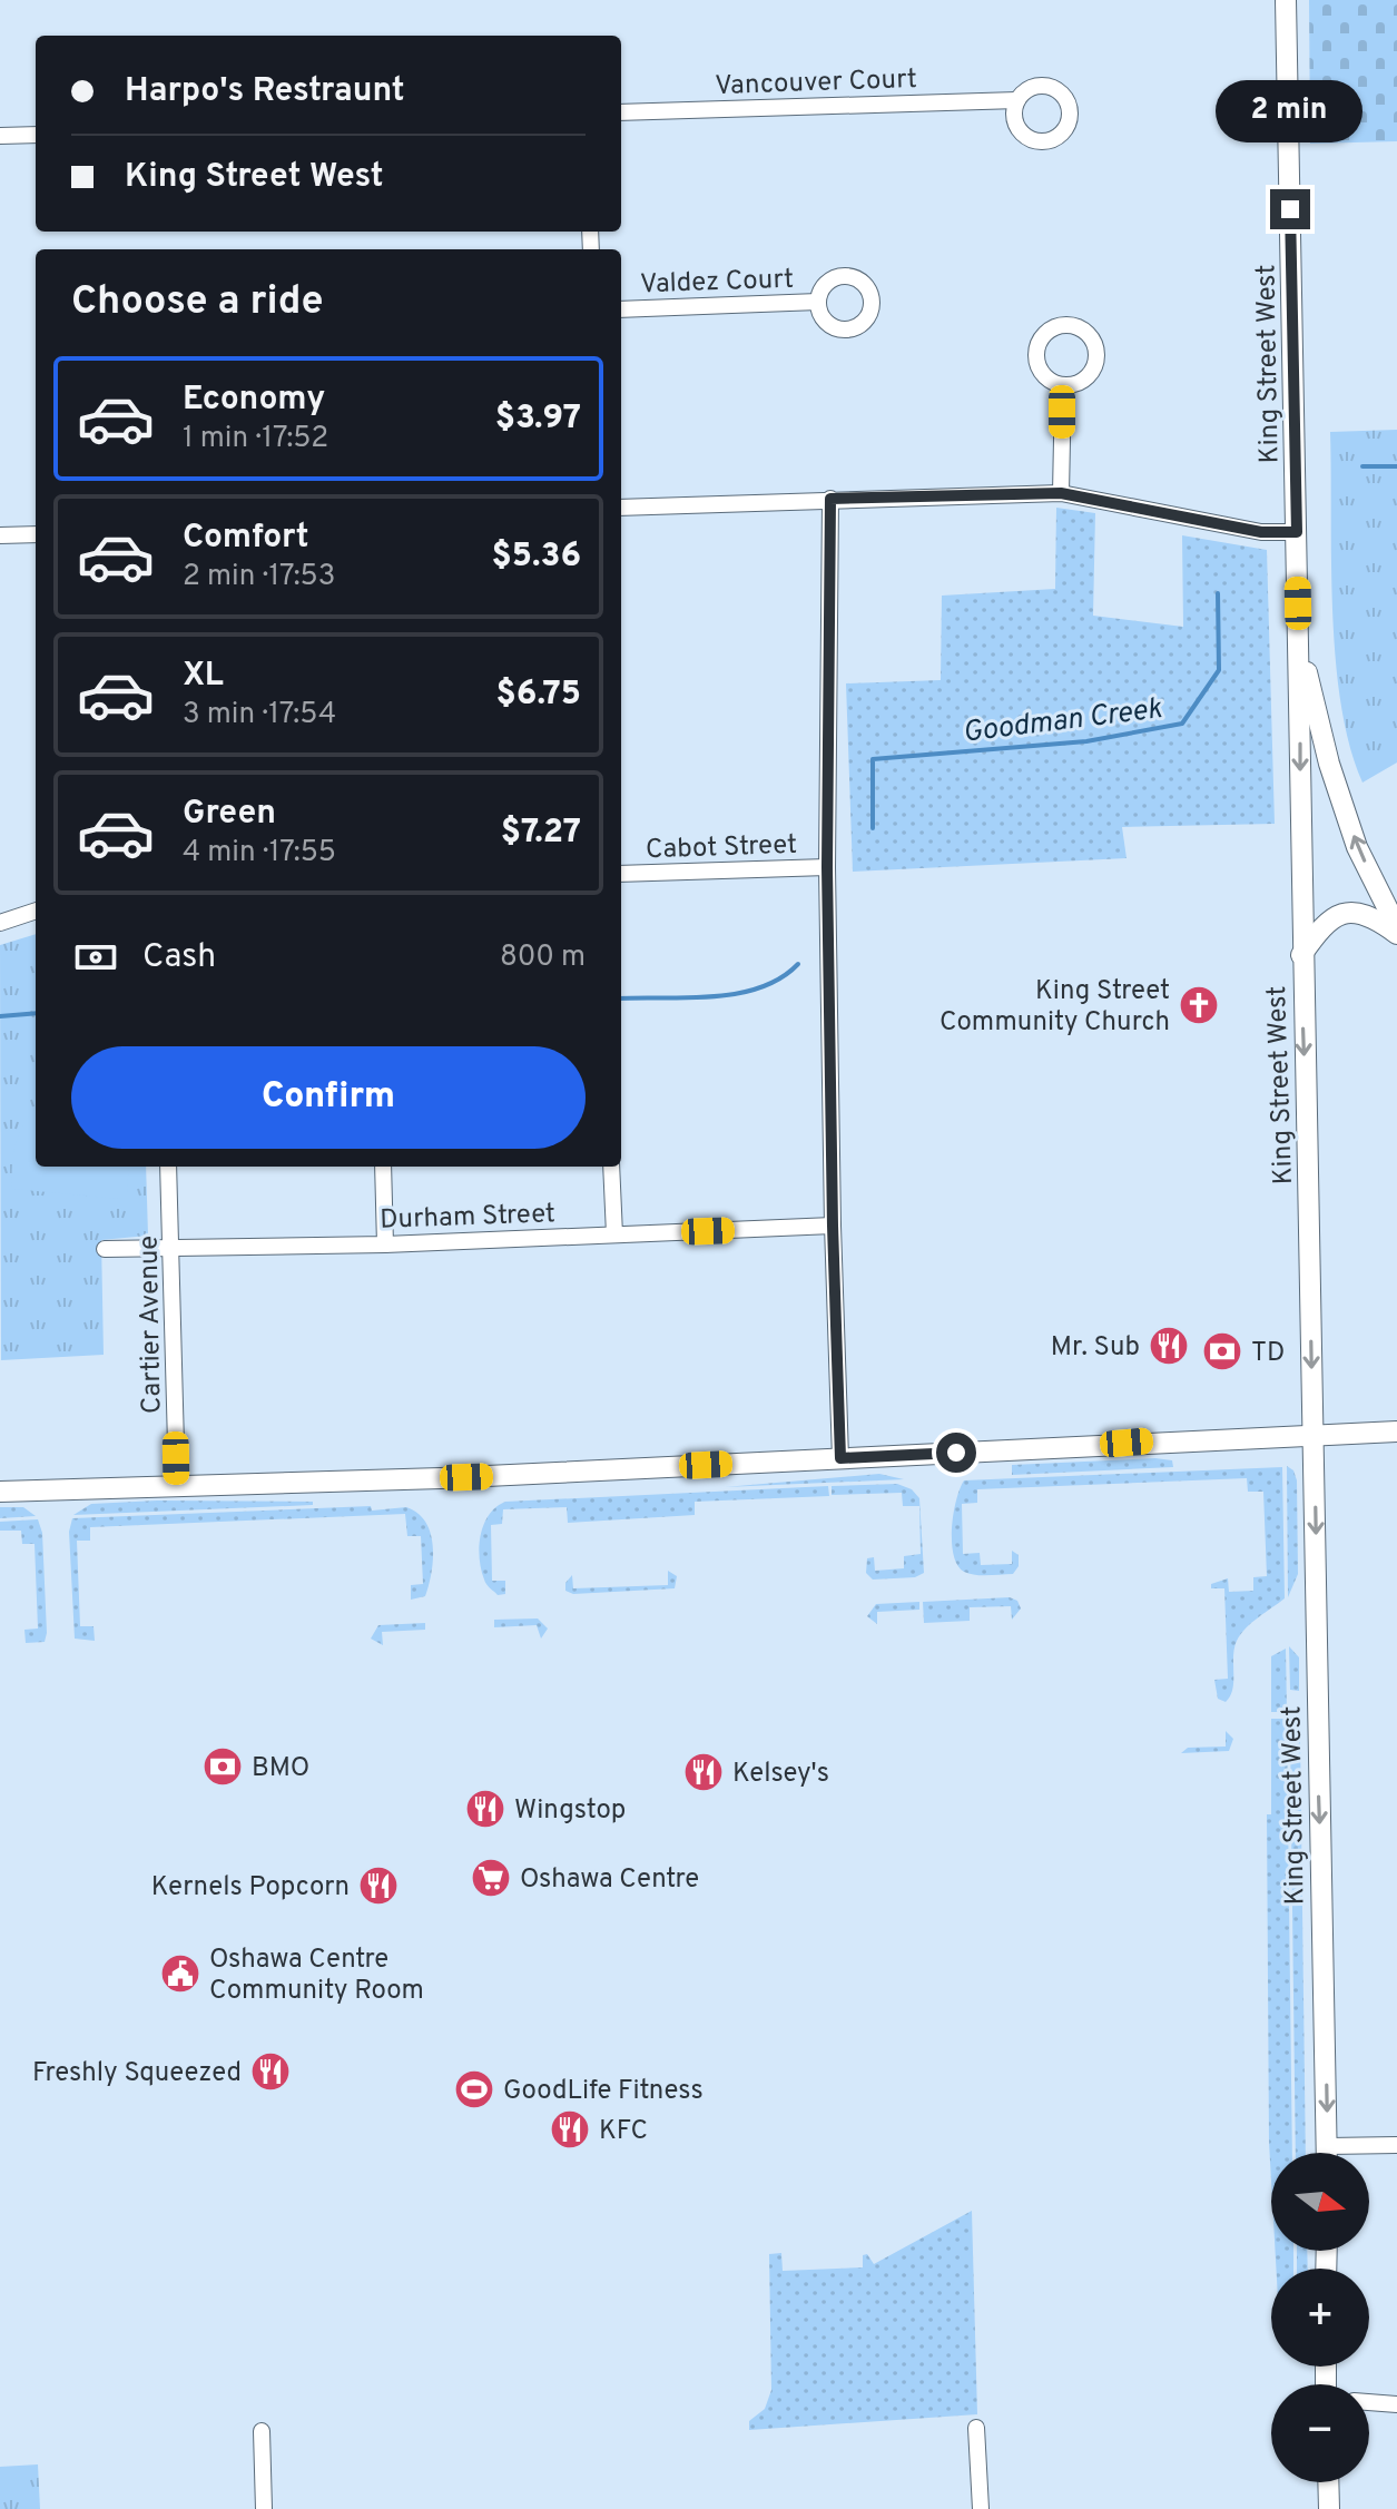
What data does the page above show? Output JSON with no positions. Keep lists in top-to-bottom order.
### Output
{
  "streets": {
    "main road": ["King Street West"],
    "street": [
      "Vancouver Court",
      "Valdez Court",
      "Cabot Street",
      "Durham Street",
      "Cartier Avenue"
    ]
  },
  "crossings": [
    ["Durham Street", "Cartier Avenue"]
  ],
  "one_way": ["King Street West"],
  "water": ["Goodman Creek"],
  "places": {
    "church": ["King Street Community Church"],
    "restaurant": [
      "Mr. Sub",
      "Kelsey's",
      "Wingstop",
      "Kernels Popcorn",
      "Freshly Squeezed",
      "KFC"
    ],
    "bank": ["TD", "BMO"],
    "supermarket": ["Oshawa Centre"],
    "public building": ["Oshawa Centre Community Room"],
    "sports": ["GoodLife Fitness"]
  },
  "north": "right",
  "page": {
    "banner": ["Harpo's Restraunt", "King Street West"],
    "bubble": "2 min",
    "heading": "Choose a ride",
    "list": [
      {
        "name": "Economy",
        "note": "1 min · 17:52",
        "value": "$3.97"
      },
      {
        "name": "Comfort",
        "note": "2 min · 17:53",
        "value": "$5.36"
      },
      {
        "name": "XL",
        "note": "3 min · 17:54",
        "value": "$6.75"
      },
      {
        "name": "Green",
        "note": "4 min · 17:55",
        "value": "$7.27"
      }
    ],
    "pay": ["Cash", "800 m"],
    "buttons": "Confirm",
    "map_buttons": ["+", "−"]
  }
}
